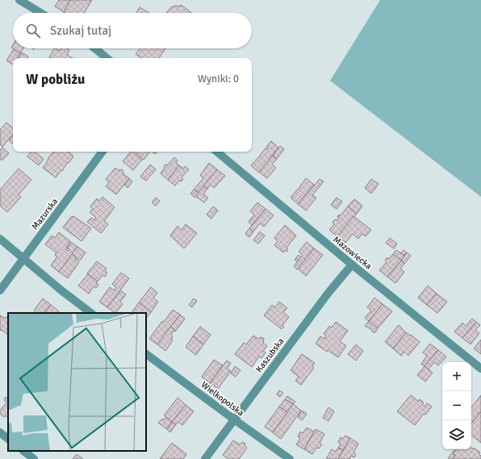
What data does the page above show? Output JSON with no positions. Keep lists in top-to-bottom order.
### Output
{
  "streets": {
    "street": [
      "Mazurska",
      "Mazowiecka",
      "Kaszubska",
      "Wielkopolska"
    ]
  },
  "crossings": [
    ["Mazowiecka", "Kaszubska"],
    ["Kaszubska", "Wielkopolska"]
  ],
  "page": {
    "search": "Szukaj tutaj",
    "heading": ["W pobliżu", "Wyniki: 0"],
    "map_buttons": ["+", "−"]
  }
}
